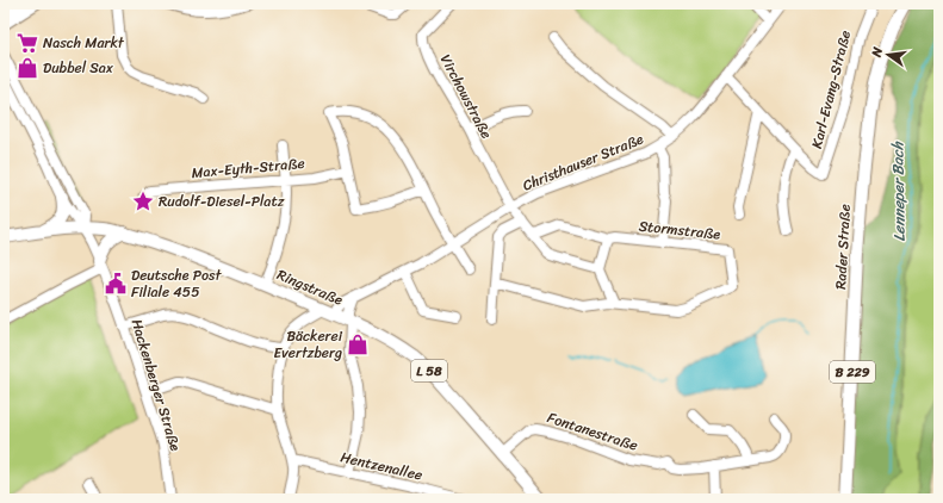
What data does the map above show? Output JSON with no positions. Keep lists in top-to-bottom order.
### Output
{
  "streets": {
    "main road": [
      "Rader Straße",
      "Ringstraße",
      "L 58",
      "B 229"
    ],
    "street": [
      "Karl-Evang-Straße",
      "Virchowstraße",
      "Christhauser Straße",
      "Max-Eyth-Straße",
      "Stormstraße",
      "Hackenberger Straße",
      "Fontanestraße",
      "Hentzenallee"
    ]
  },
  "crossings": [
    ["Karl-Evang-Straße", "Christhauser Straße"],
    ["Virchowstraße", "Christhauser Straße"],
    ["Christhauser Straße", "Ringstraße"],
    ["Christhauser Straße", "Hentzenallee"],
    ["Ringstraße", "Hackenberger Straße"],
    ["Ringstraße", "Fontanestraße"]
  ],
  "water": ["Lenneper Bach"],
  "places": {
    "supermarket": ["Nasch Markt"],
    "shop": ["Dubbel Sax", "Bäckerei Evertzberg"],
    "place": ["Rudolf-Diesel-Platz"],
    "public building": ["Deutsche Post Filiale 455"]
  },
  "north": "left"
}
